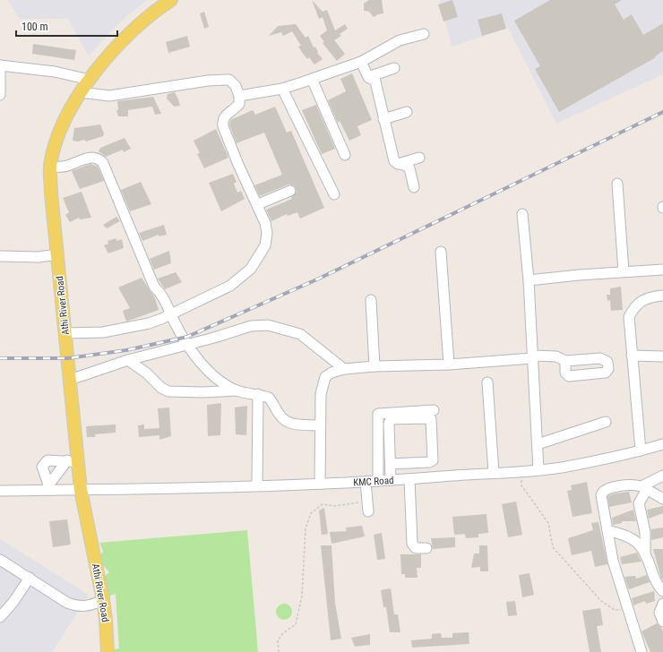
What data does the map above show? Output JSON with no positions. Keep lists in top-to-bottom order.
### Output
{
  "streets": {
    "main road": ["Athi River Road"],
    "street": ["KMC Road"]
  },
  "crossings": [
    ["Athi River Road", "KMC Road"]
  ],
  "scale_bar": "100 m"
}
